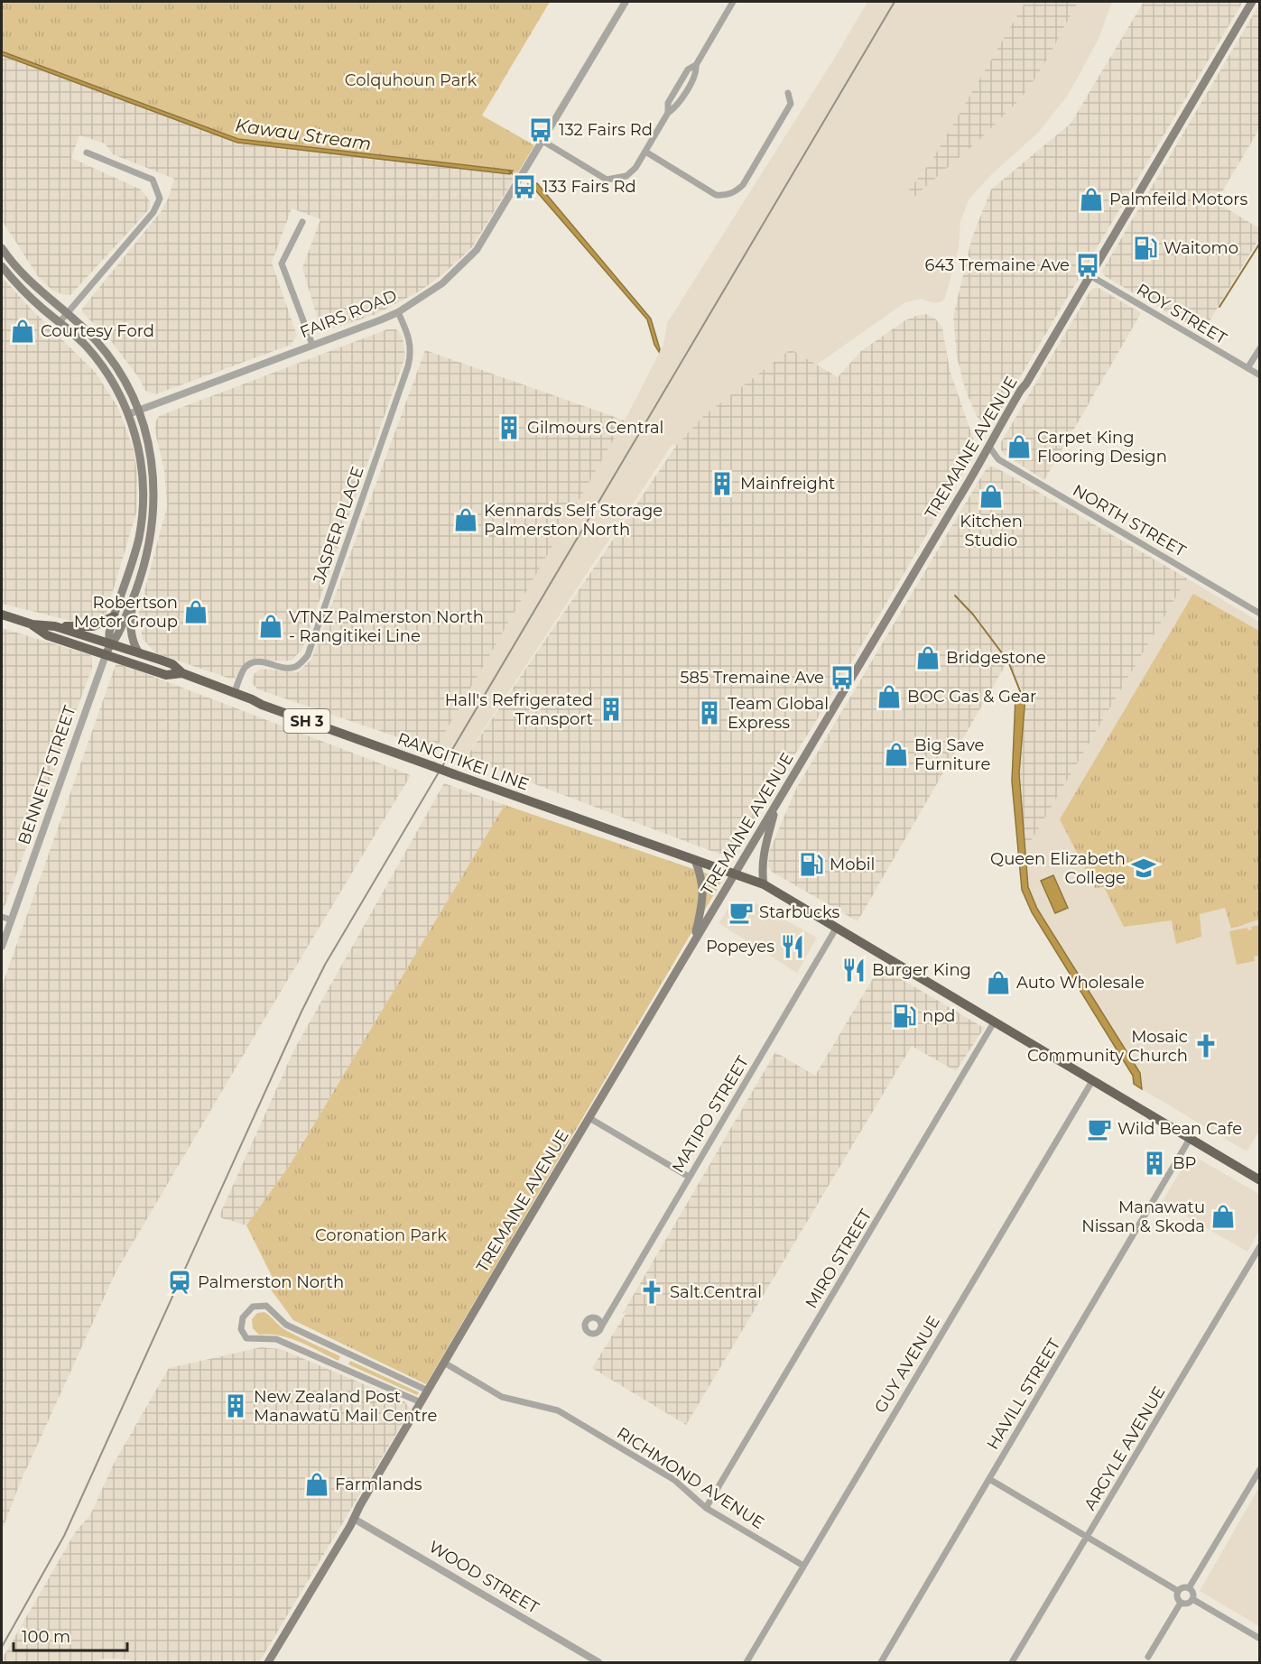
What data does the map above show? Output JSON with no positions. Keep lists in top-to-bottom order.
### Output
{
  "streets": {
    "highway": ["SH 3", "RANGITIKEI LINE"],
    "main road": ["TREMAINE AVENUE", "BENNETT STREET"],
    "street": [
      "FAIRS ROAD",
      "ROY STREET",
      "NORTH STREET",
      "JASPER PLACE",
      "MATIPO STREET",
      "MIRO STREET",
      "GUY AVENUE",
      "HAVILL STREET",
      "ARGYLE AVENUE",
      "RICHMOND AVENUE",
      "WOOD STREET"
    ]
  },
  "crossings": [
    ["FAIRS ROAD", "JASPER PLACE"],
    ["ROY STREET", "TREMAINE AVENUE"],
    ["TREMAINE AVENUE", "NORTH STREET"],
    ["TREMAINE AVENUE", "SH 3"],
    ["TREMAINE AVENUE", "RANGITIKEI LINE"],
    ["TREMAINE AVENUE", "RICHMOND AVENUE"],
    ["TREMAINE AVENUE", "WOOD STREET"],
    ["JASPER PLACE", "RANGITIKEI LINE"],
    ["SH 3", "RANGITIKEI LINE"],
    ["SH 3", "MATIPO STREET"],
    ["SH 3", "MIRO STREET"],
    ["SH 3", "GUY AVENUE"],
    ["SH 3", "HAVILL STREET"],
    ["RANGITIKEI LINE", "BENNETT STREET"],
    ["MIRO STREET", "RICHMOND AVENUE"],
    ["GUY AVENUE", "RICHMOND AVENUE"]
  ],
  "water": ["Kawau Stream"],
  "parks": ["Colquhoun Park", "Coronation Park"],
  "places": {
    "bus stop": [
      "132 Fairs Rd",
      "133 Fairs Rd",
      "643 Tremaine Ave",
      "585 Tremaine Ave"
    ],
    "shop": [
      "Palmfeild Motors",
      "Courtesy Ford",
      "Carpet King Flooring Design",
      "Kitchen Studio",
      "Kennards Self Storage Palmerston North",
      "Robertson Motor Group",
      "VTNZ Palmerston North - Rangitikei Line",
      "Bridgestone",
      "BOC Gas & Gear",
      "Big Save Furniture",
      "Auto Wholesale",
      "Manawatu Nissan & Skoda",
      "Farmlands"
    ],
    "fuel station": ["Waitomo", "Mobil", "npd"],
    "building": [
      "Gilmours Central",
      "Mainfreight",
      "Hall's Refrigerated Transport",
      "Team Global Express",
      "BP",
      "New Zealand Post Manawatū Mail Centre"
    ],
    "school or university": ["Queen Elizabeth College"],
    "cafe": ["Starbucks", "Wild Bean Cafe"],
    "restaurant": ["Popeyes", "Burger King"],
    "church": ["Mosaic Community Church", "Salt.Central"],
    "station": ["Palmerston North"]
  },
  "scale_bar": "100 m"
}
